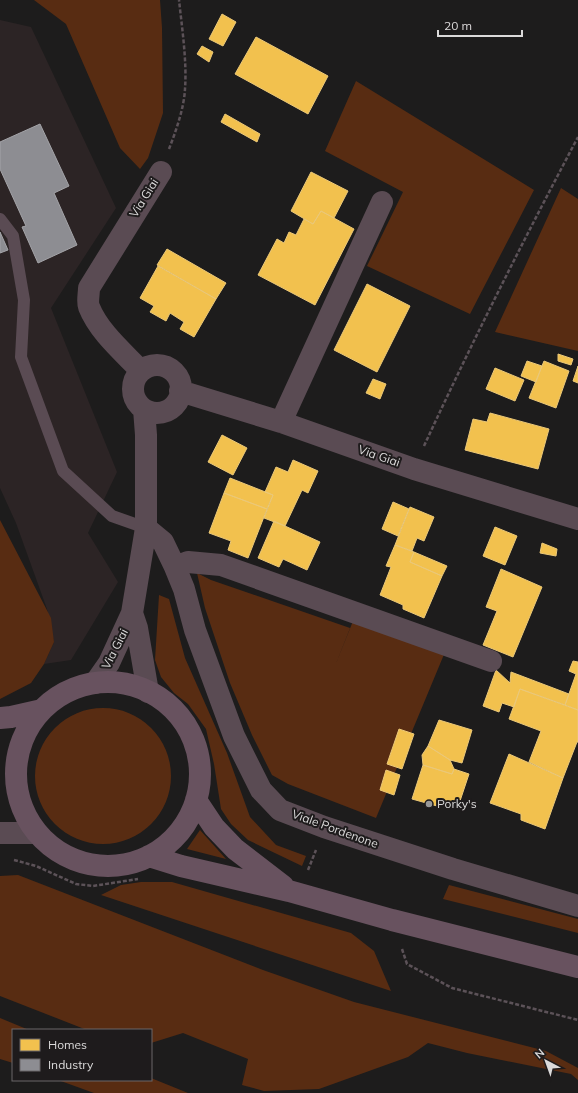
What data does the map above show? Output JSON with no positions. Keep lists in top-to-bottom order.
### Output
{
  "streets": {
    "street": ["Via Giai", "Viale Pordenone"]
  },
  "crossings": [
    ["Via Giai", "Viale Pordenone"]
  ],
  "places": ["Porky's"],
  "legend": ["Homes", "Industry"],
  "scale_bar": "20 m",
  "north": "top left"
}
